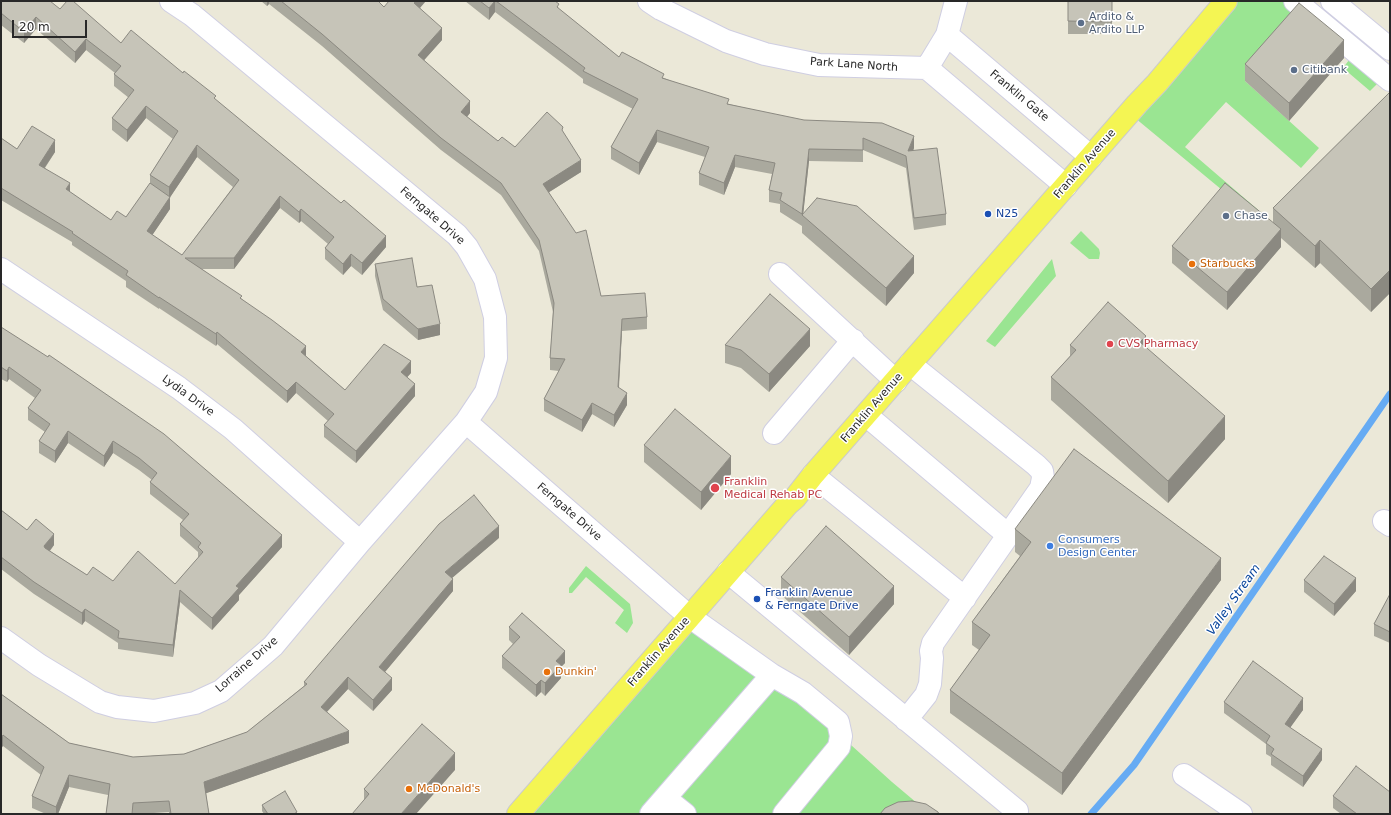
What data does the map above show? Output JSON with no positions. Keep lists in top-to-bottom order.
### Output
{
  "streets": {
    "main road": ["Franklin Avenue"],
    "street": [
      "Park Lane North",
      "Franklin Gate",
      "Ferngate Drive",
      "Lydia Drive",
      "Lorraine Drive"
    ]
  },
  "crossings": [
    ["Franklin Gate", "Franklin Avenue"],
    ["Franklin Avenue", "Ferngate Drive"],
    ["Ferngate Drive", "Lorraine Drive"],
    ["Lydia Drive", "Lorraine Drive"]
  ],
  "water": ["Valley Stream"],
  "places": [
    "Ardito & Ardito LLP",
    "Citibank",
    "N25",
    "Chase",
    "Starbucks",
    "CVS Pharmacy",
    "Franklin Medical Rehab PC",
    "Consumers Design Center",
    "Franklin Avenue & Ferngate Drive",
    "Dunkin'",
    "McDonald's"
  ],
  "scale_bar": "20 m"
}
